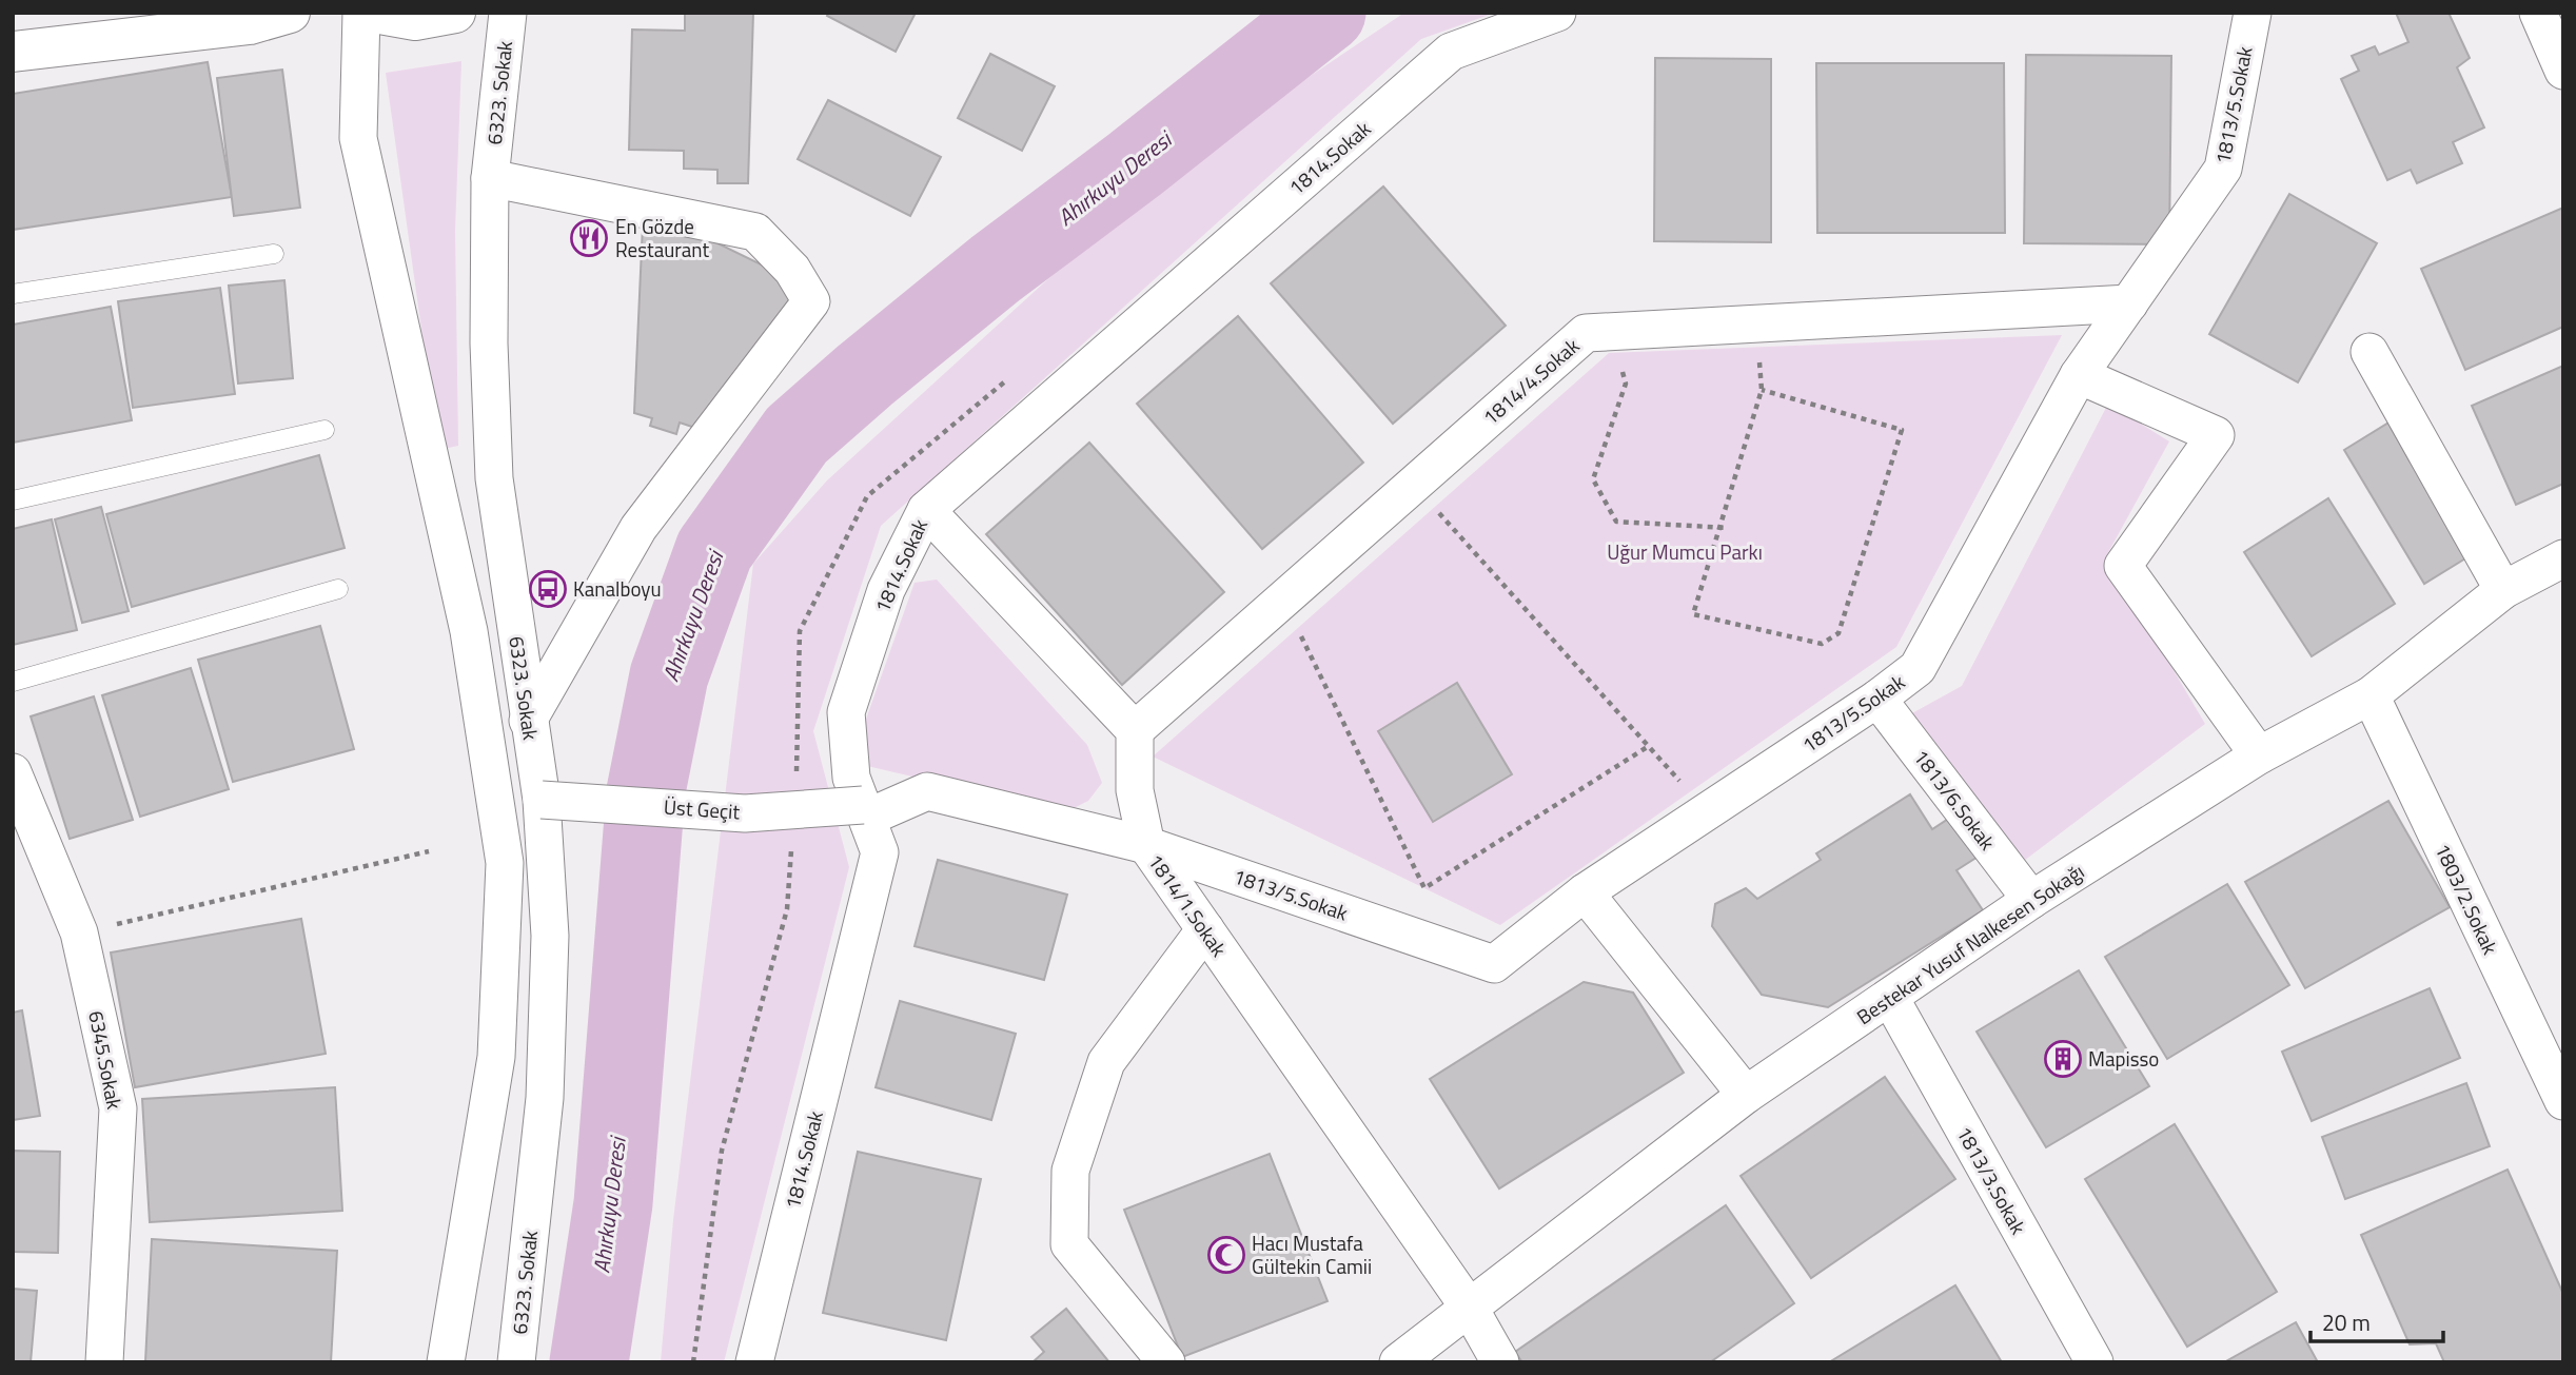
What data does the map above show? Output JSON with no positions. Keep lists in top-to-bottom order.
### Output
{
  "streets": {
    "street": [
      "6323. Sokak",
      "1813/5.Sokak",
      "1814.Sokak",
      "1814/4.Sokak",
      "1813/6.Sokak",
      "Üst Geçit",
      "1803/2.Sokak",
      "1814/1.Sokak",
      "Bestekar Yusuf Nalkesen Sokağı",
      "6345.Sokak",
      "1813/3.Sokak"
    ]
  },
  "crossings": [
    ["6323. Sokak", "Üst Geçit"],
    ["1813/5.Sokak", "1814/4.Sokak"],
    ["1813/5.Sokak", "1813/6.Sokak"],
    ["1813/5.Sokak", "Üst Geçit"],
    ["1813/5.Sokak", "1814/1.Sokak"],
    ["1814.Sokak", "Üst Geçit"],
    ["1814/4.Sokak", "1814/1.Sokak"],
    ["1813/6.Sokak", "Bestekar Yusuf Nalkesen Sokağı"],
    ["Üst Geçit", "1814/1.Sokak"],
    ["1803/2.Sokak", "Bestekar Yusuf Nalkesen Sokağı"],
    ["1814/1.Sokak", "Bestekar Yusuf Nalkesen Sokağı"],
    ["Bestekar Yusuf Nalkesen Sokağı", "1813/3.Sokak"]
  ],
  "water": ["Ahırkuyu Deresi"],
  "parks": ["Uğur Mumcu Parkı"],
  "places": {
    "restaurant": ["En Gözde Restaurant"],
    "bus stop": ["Kanalboyu"],
    "building": ["Mapisso"],
    "mosque": ["Hacı Mustafa Gültekin Camii"]
  },
  "scale_bar": "20 m"
}
